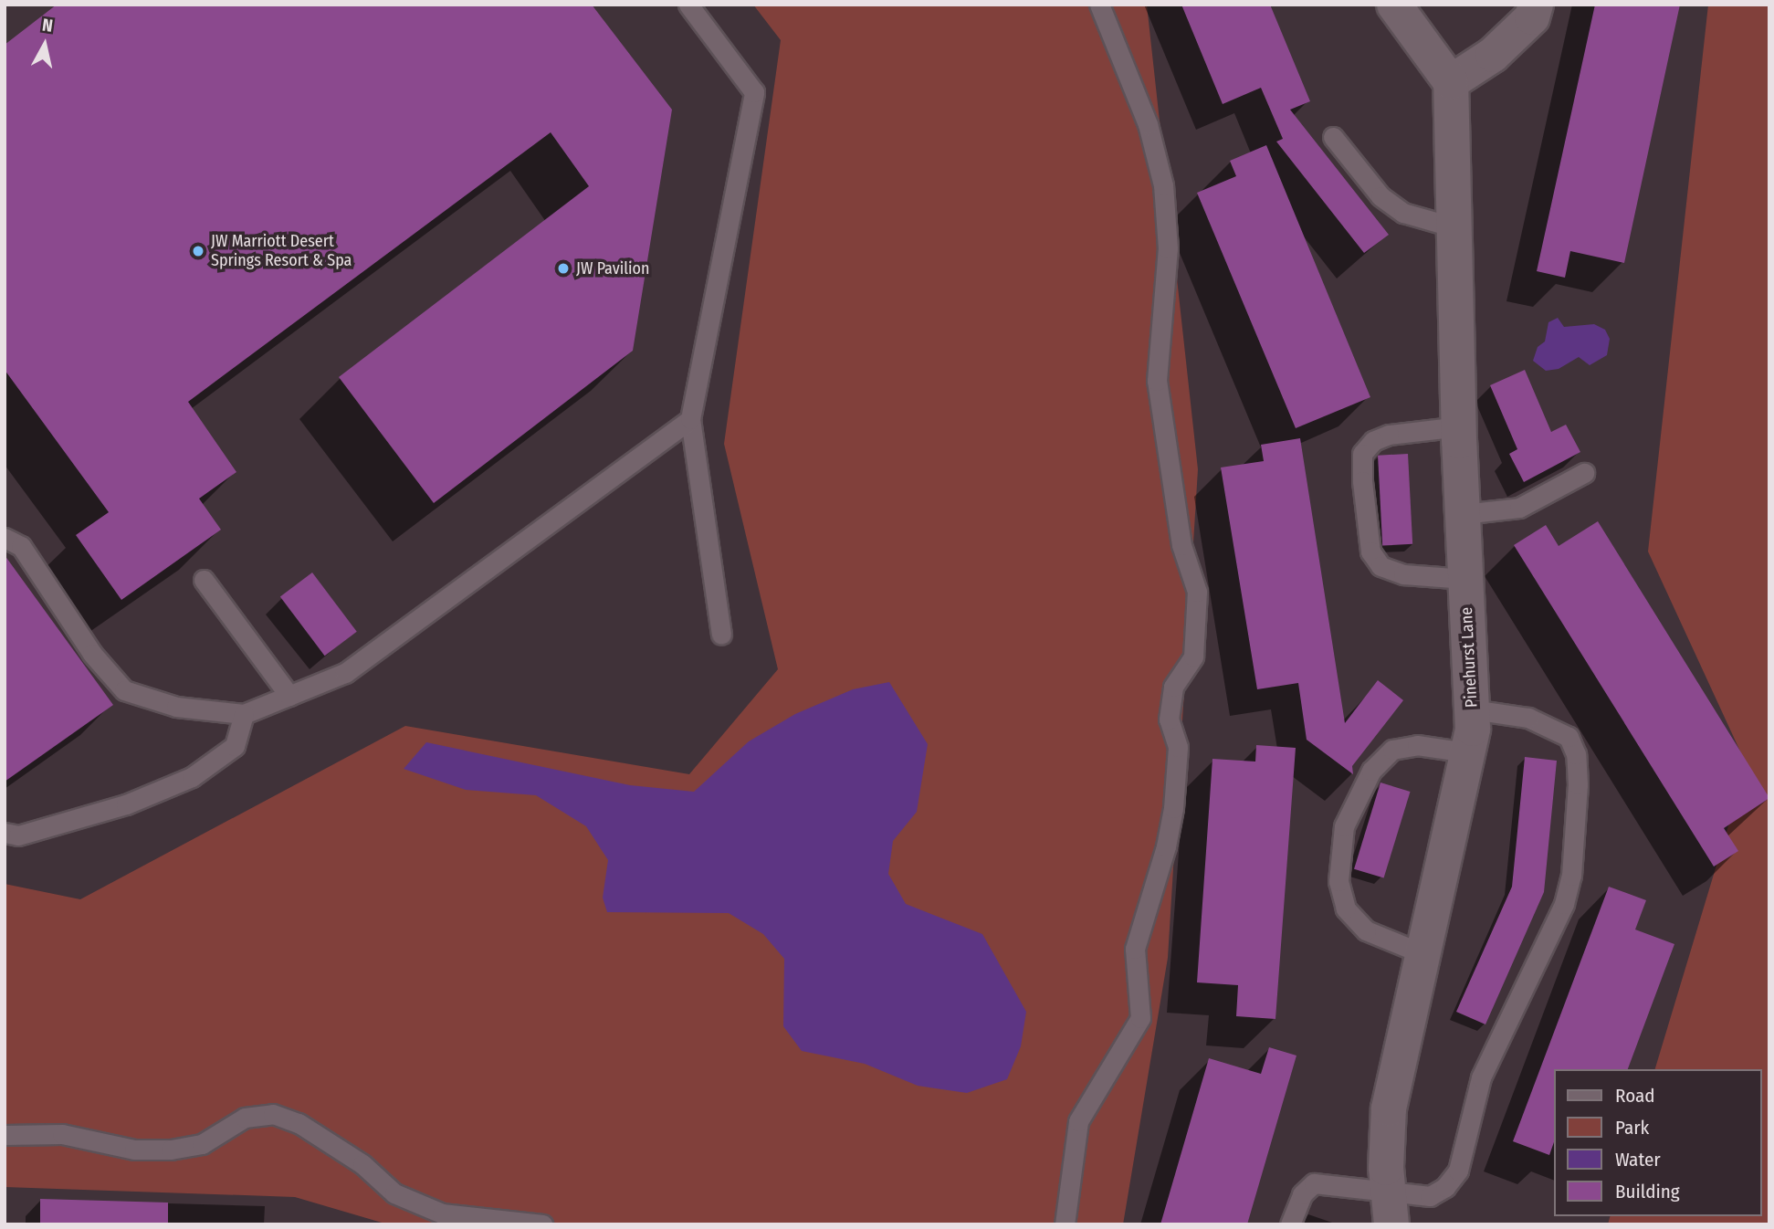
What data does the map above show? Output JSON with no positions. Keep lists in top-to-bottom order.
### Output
{
  "streets": {
    "street": ["Pinehurst Lane"]
  },
  "places": ["JW Marriott Desert Springs Resort & Spa", "JW Pavilion"],
  "legend": [
    "Road",
    "Park",
    "Water",
    "Building"
  ],
  "north": "top"
}
